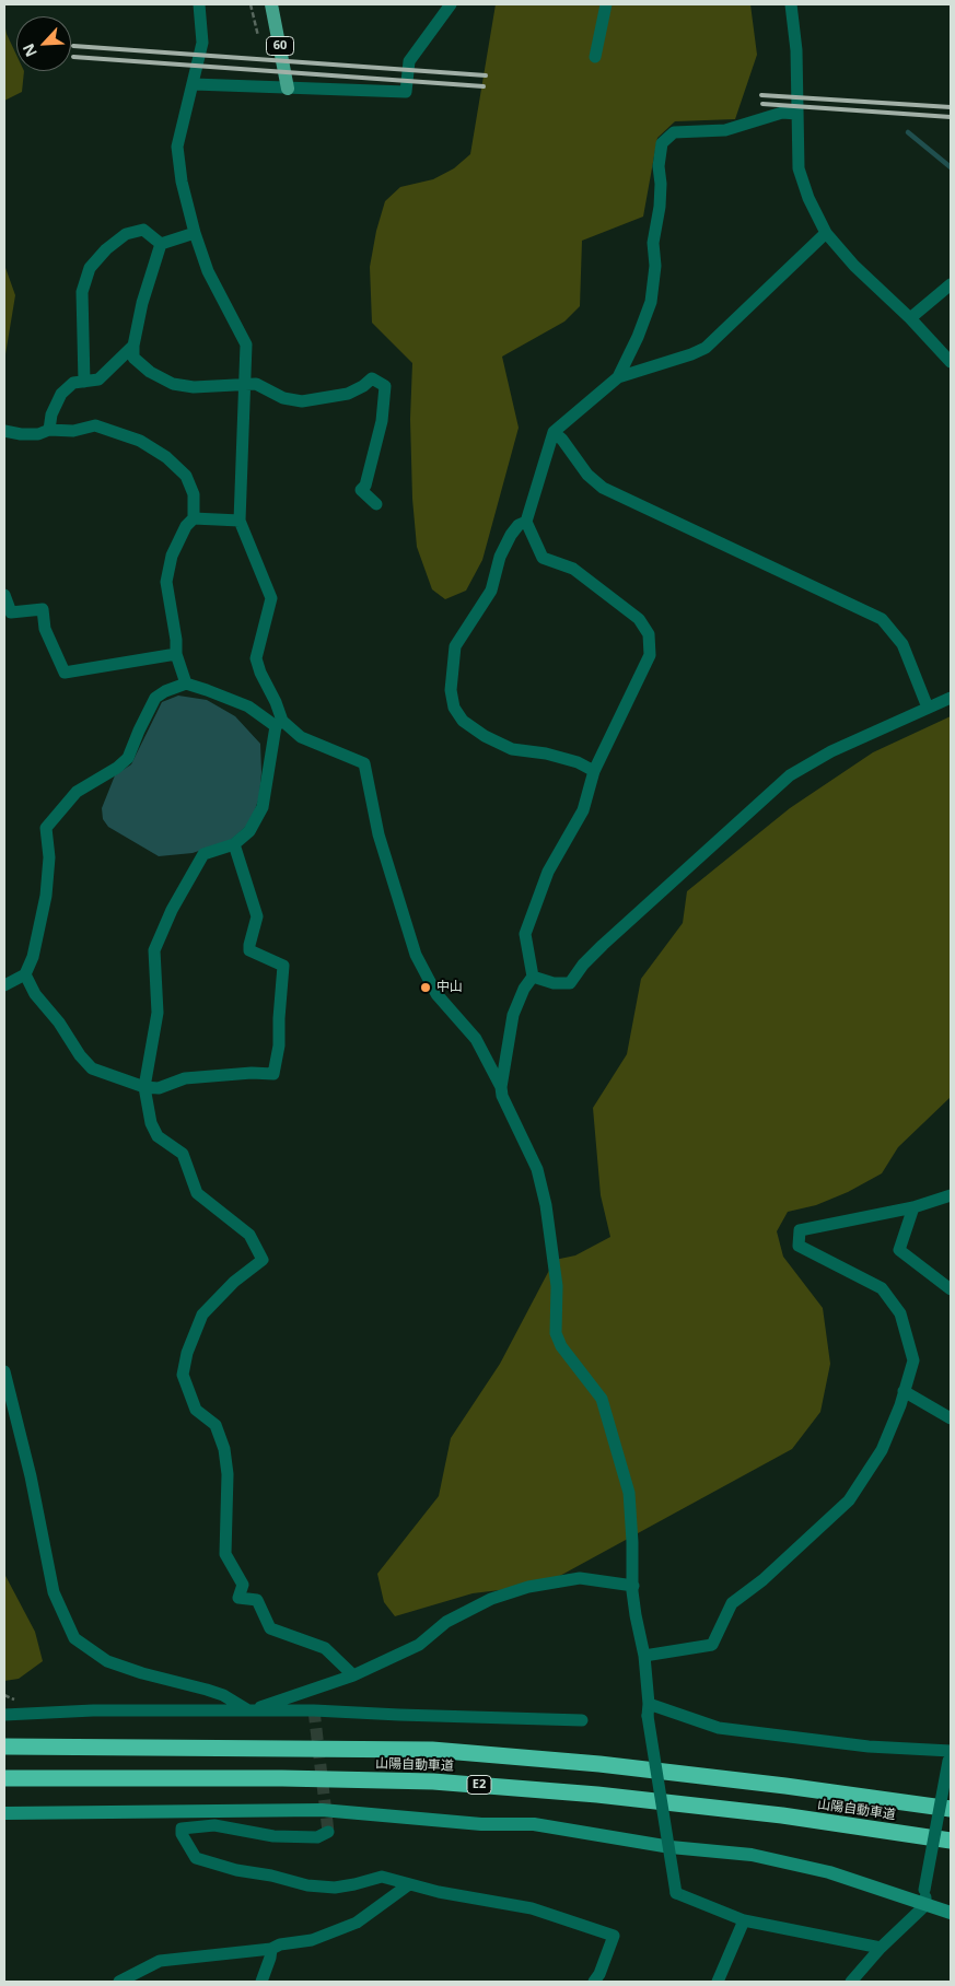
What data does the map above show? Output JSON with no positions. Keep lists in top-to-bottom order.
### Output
{
  "streets": {
    "highway": ["山陽自動車道", "E2"],
    "main road": ["60"]
  },
  "places": ["中山"],
  "north": "bottom left"
}
